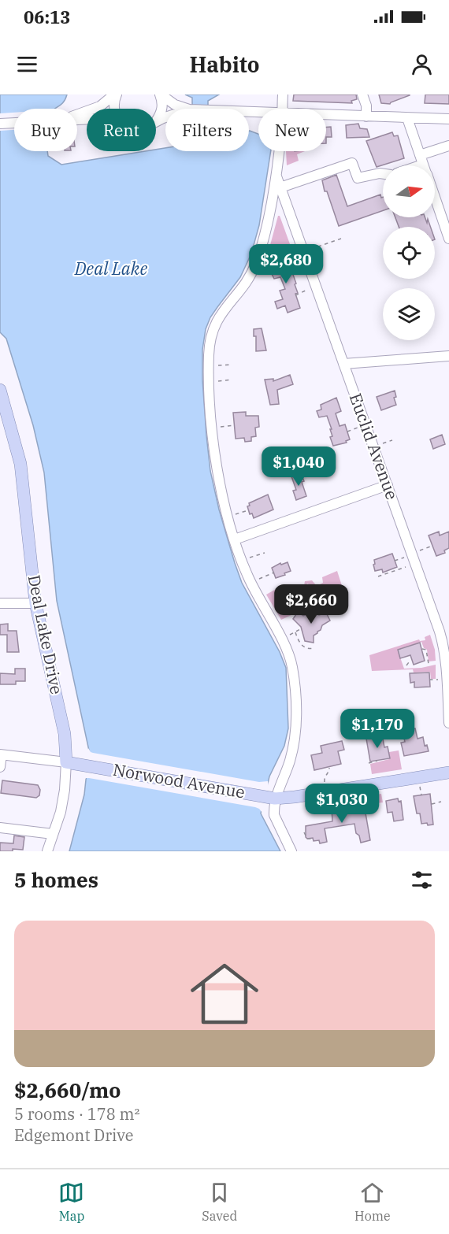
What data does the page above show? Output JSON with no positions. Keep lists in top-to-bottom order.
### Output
{
  "streets": {
    "main road": ["Deal Lake Drive", "Norwood Avenue"],
    "street": ["Euclid Avenue"]
  },
  "crossings": [
    ["Deal Lake Drive", "Norwood Avenue"]
  ],
  "water": ["Deal Lake"],
  "north": "right",
  "page": {
    "status": "06:13",
    "header": "Habito",
    "chip": [
      "Buy",
      "Rent",
      "Filters",
      "New"
    ],
    "price": [
      "$2,680",
      "$1,040",
      "$2,660",
      "$1,170",
      "$1,030"
    ],
    "heading": "5 homes",
    "list": [
      {
        "name": "$2,660/mo",
        "note": "5 rooms · 178 m² · Edgemont Drive"
      }
    ],
    "tabs": ["Map", "Saved", "Home"]
  }
}
